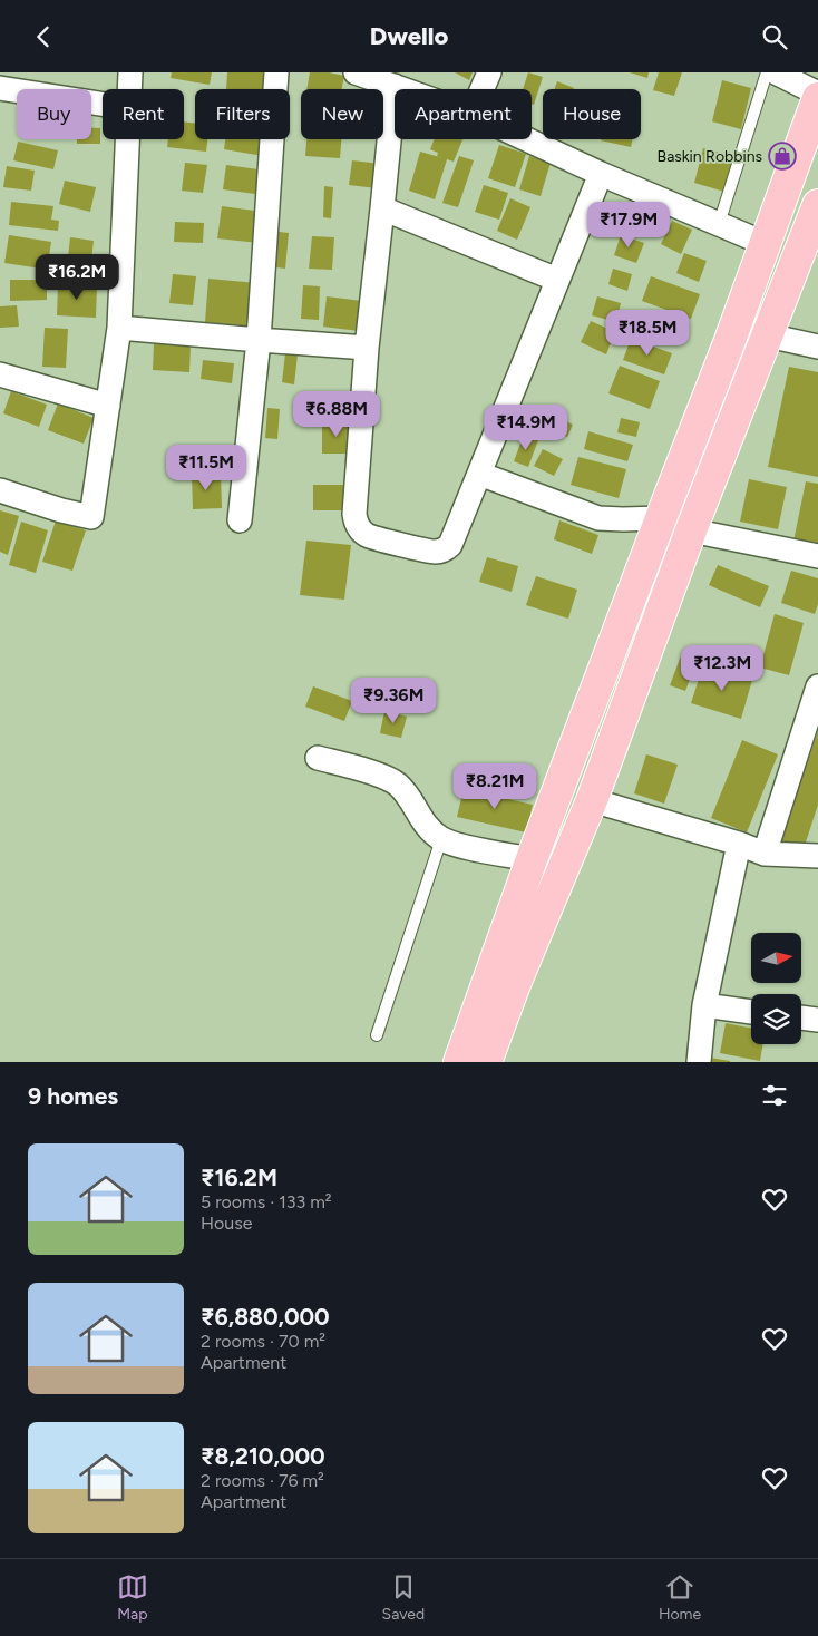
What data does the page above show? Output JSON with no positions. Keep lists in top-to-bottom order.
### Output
{
  "places": {
    "shop": ["Baskin Robbins"]
  },
  "north": "right",
  "page": {
    "header": "Dwello",
    "chip": [
      "Buy",
      "Rent",
      "Filters",
      "New",
      "Apartment",
      "House"
    ],
    "price": [
      "₹17.9M",
      "₹16.2M",
      "₹18.5M",
      "₹6.88M",
      "₹14.9M",
      "₹11.5M",
      "₹12.3M",
      "₹9.36M",
      "₹8.21M"
    ],
    "heading": "9 homes",
    "list": [
      {
        "name": "₹16.2M",
        "note": "5 rooms · 133 m² · House"
      },
      {
        "name": "₹6,880,000",
        "note": "2 rooms · 70 m² · Apartment"
      },
      {
        "name": "₹8,210,000",
        "note": "2 rooms · 76 m² · Apartment"
      }
    ],
    "tabs": ["Map", "Saved", "Home"]
  }
}
